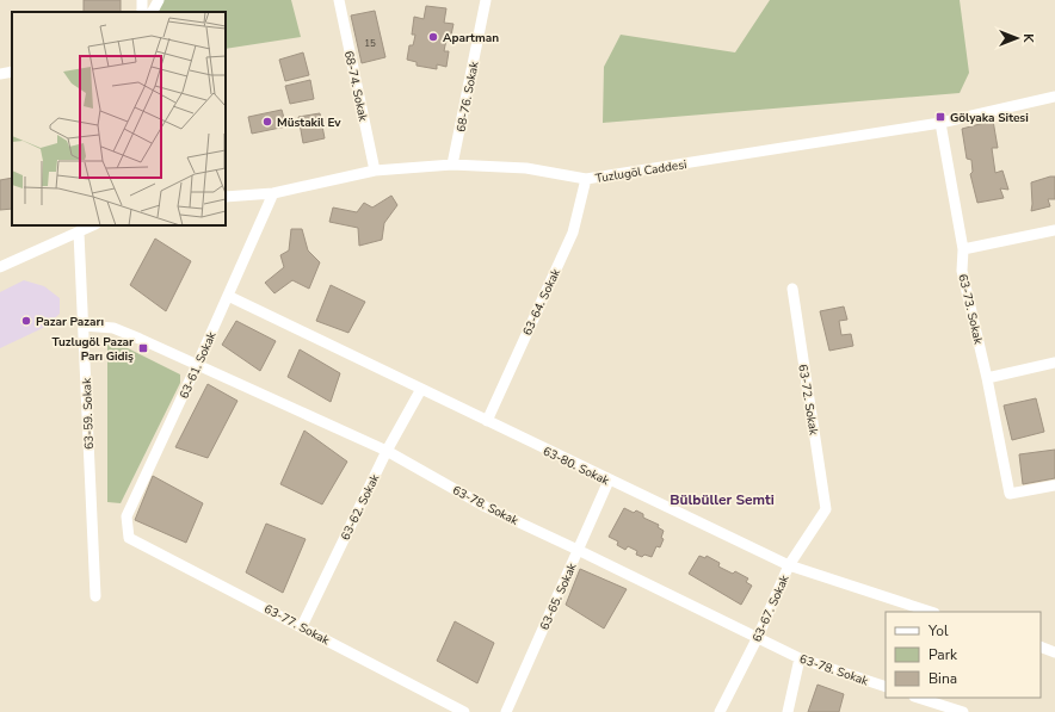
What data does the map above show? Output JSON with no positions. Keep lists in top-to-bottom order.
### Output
{
  "streets": {
    "street": [
      "68-74. Sokak",
      "68-76. Sokak",
      "Tuzlugöl Caddesi",
      "63-64. Sokak",
      "63-73. Sokak",
      "63-61. Sokak",
      "63-72. Sokak",
      "63-59. Sokak",
      "63-80. Sokak",
      "63-78. Sokak",
      "63-62. Sokak",
      "63-65. Sokak",
      "63-67. Sokak",
      "63-77. Sokak"
    ]
  },
  "crossings": [
    ["68-74. Sokak", "Tuzlugöl Caddesi"],
    ["68-76. Sokak", "Tuzlugöl Caddesi"],
    ["Tuzlugöl Caddesi", "63-64. Sokak"],
    ["Tuzlugöl Caddesi", "63-73. Sokak"],
    ["Tuzlugöl Caddesi", "63-61. Sokak"],
    ["63-64. Sokak", "63-80. Sokak"],
    ["63-61. Sokak", "63-80. Sokak"],
    ["63-61. Sokak", "63-78. Sokak"],
    ["63-61. Sokak", "63-77. Sokak"],
    ["63-72. Sokak", "63-67. Sokak"],
    ["63-59. Sokak", "63-78. Sokak"],
    ["63-80. Sokak", "63-62. Sokak"],
    ["63-80. Sokak", "63-65. Sokak"],
    ["63-80. Sokak", "63-67. Sokak"],
    ["63-78. Sokak", "63-62. Sokak"],
    ["63-78. Sokak", "63-65. Sokak"],
    ["63-78. Sokak", "63-67. Sokak"],
    ["63-62. Sokak", "63-77. Sokak"]
  ],
  "districts": ["Bülbüller Semti"],
  "places": {
    "other": ["Apartman", "Müstakil Ev", "Pazar Pazarı"],
    "transit": ["Gölyaka Sitesi", "Tuzlugöl Pazar Parı Gidiş"]
  },
  "house_numbers": ["15"],
  "legend": ["Yol", "Park", "Bina"],
  "north": "right"
}
